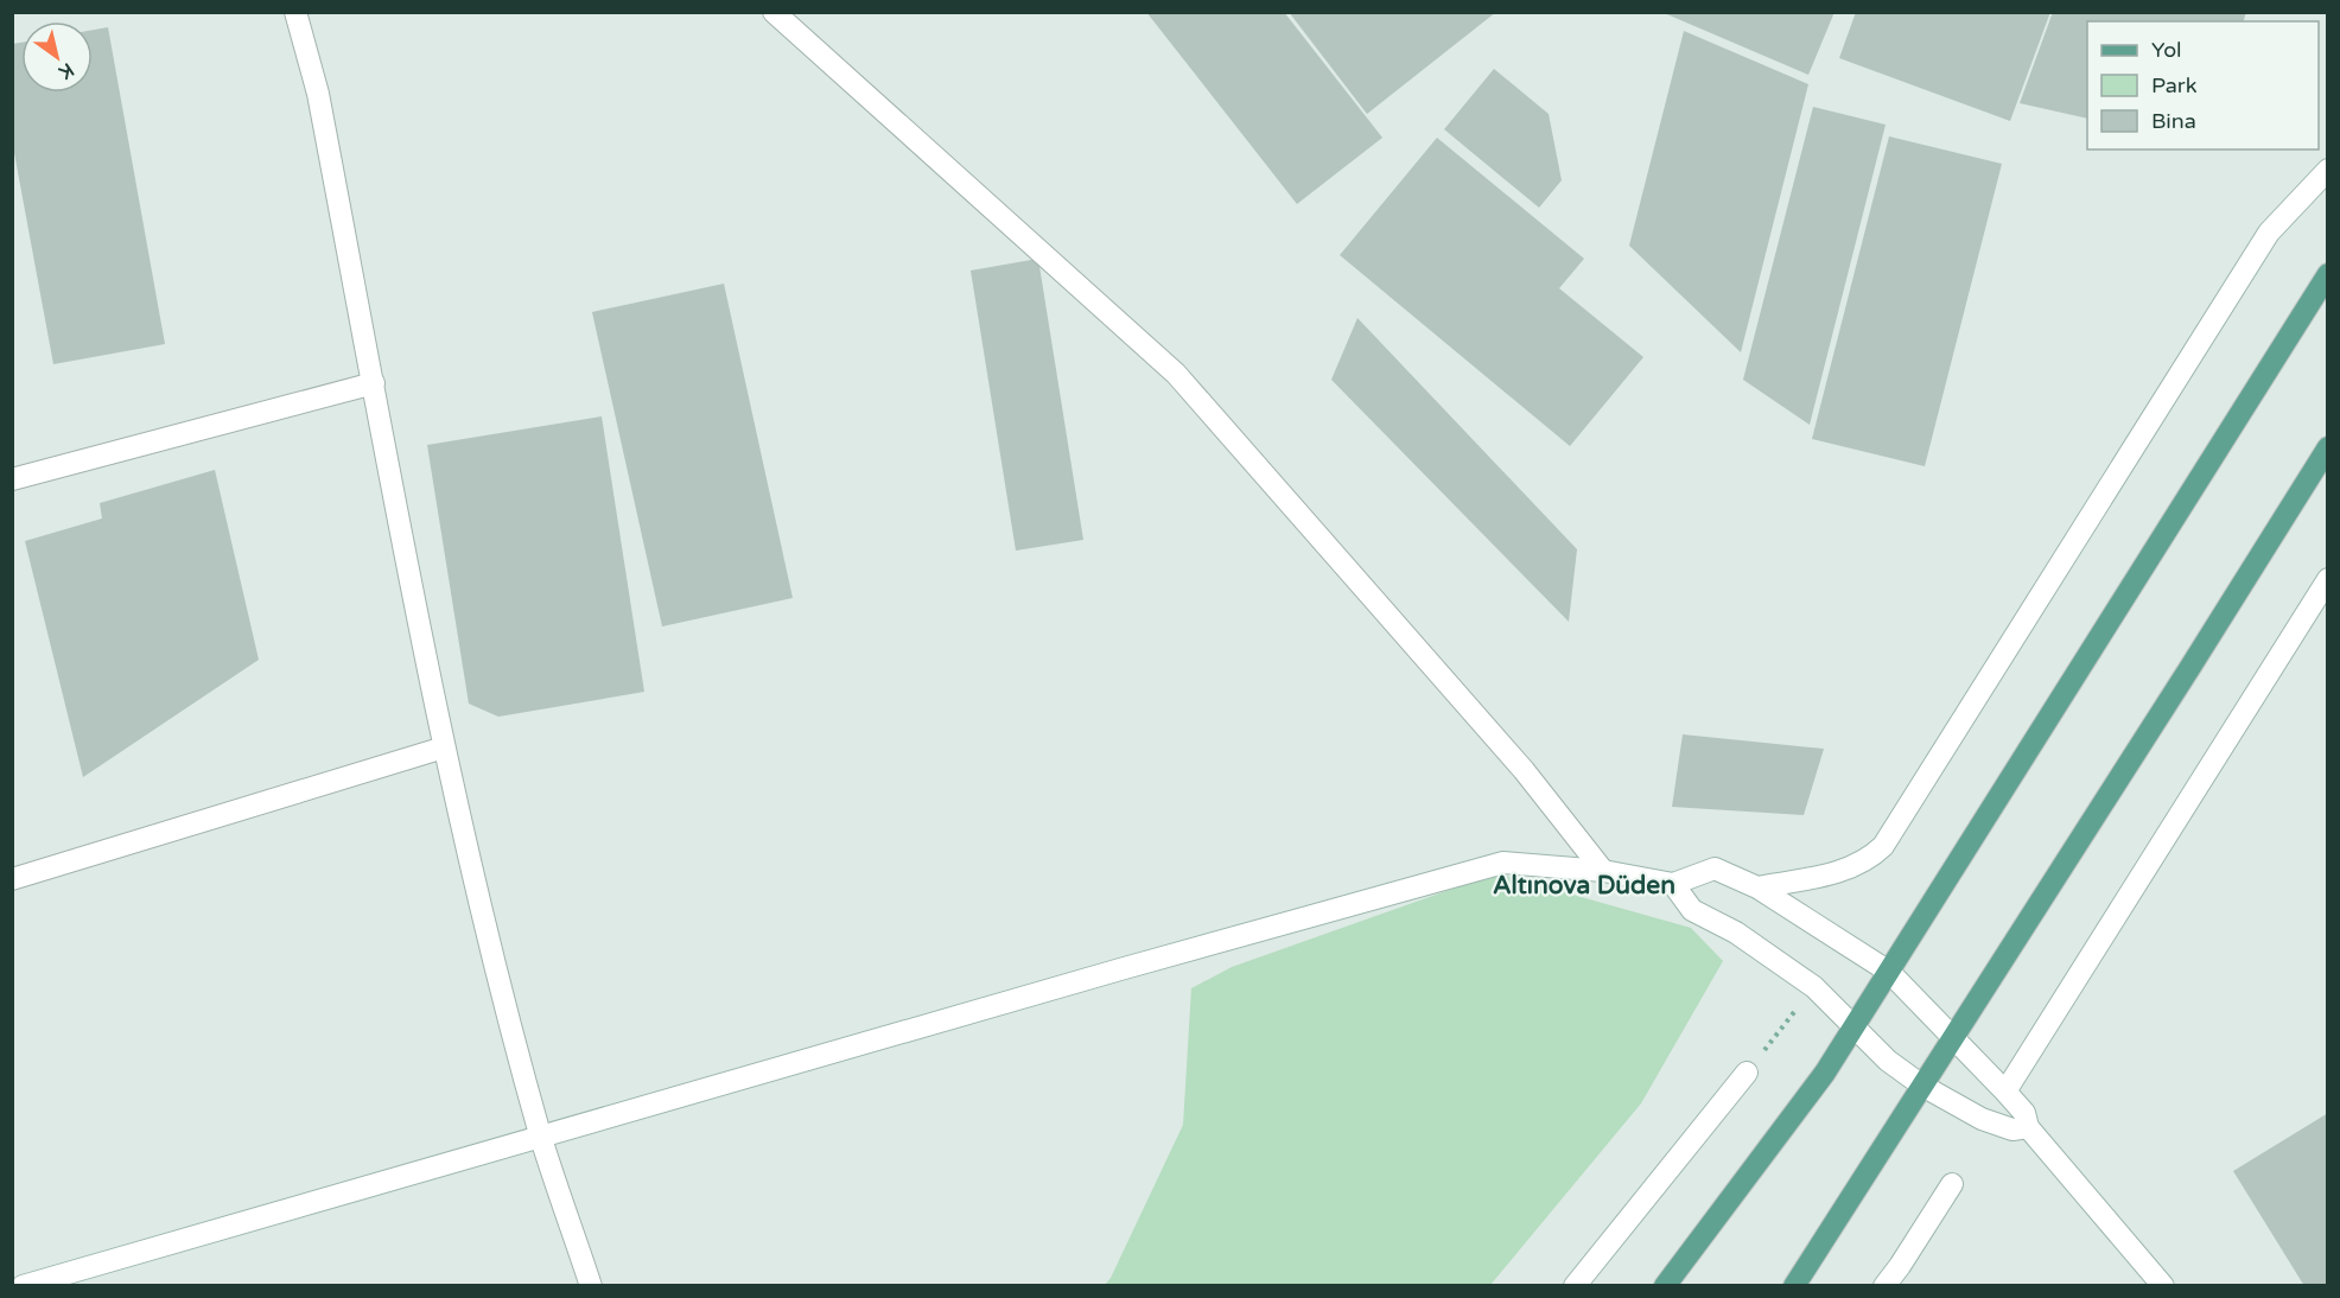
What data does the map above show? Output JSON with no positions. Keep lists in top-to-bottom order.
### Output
{
  "districts": ["Altınova Düden"],
  "legend": ["Yol", "Park", "Bina"],
  "north": "bottom right"
}
